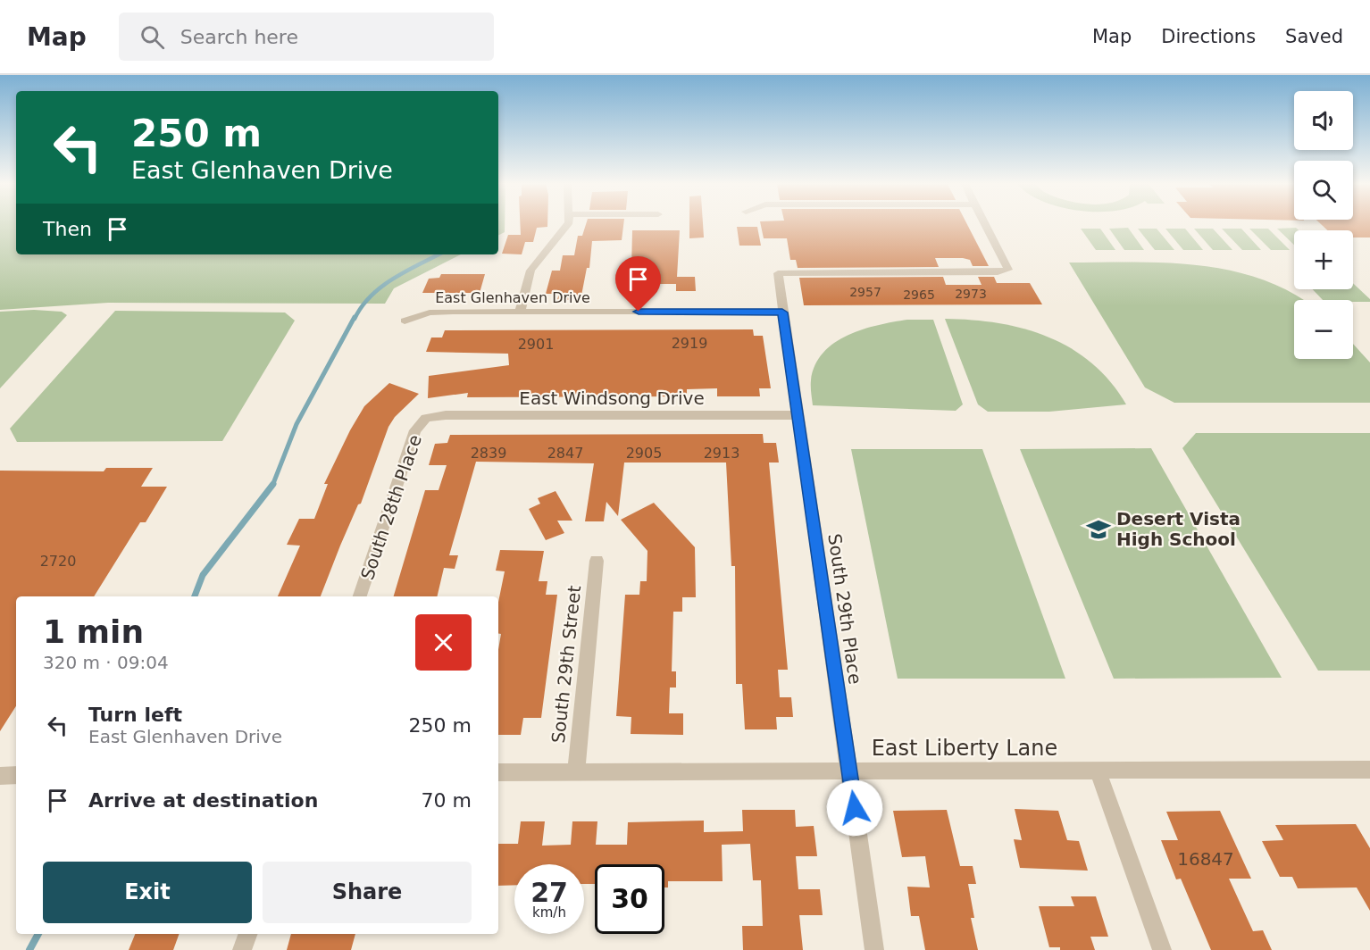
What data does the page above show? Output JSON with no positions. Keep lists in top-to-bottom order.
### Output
{
  "streets": {
    "street": [
      "East Glenhaven Drive",
      "East Windsong Drive",
      "South 28th Place",
      "South 29th Place",
      "South 29th Street",
      "East Liberty Lane"
    ]
  },
  "crossings": [
    ["East Glenhaven Drive", "South 29th Place"],
    ["East Windsong Drive", "South 28th Place"],
    ["East Windsong Drive", "South 29th Place"],
    ["South 29th Place", "East Liberty Lane"],
    ["South 29th Street", "East Liberty Lane"]
  ],
  "places": {
    "school or university": ["Desert Vista High School"]
  },
  "house_numbers": [
    "2957",
    "2973",
    "2965",
    "2919",
    "2901",
    "2839",
    "2847",
    "2905",
    "2913",
    "2720",
    "16847"
  ],
  "page": {
    "header": "Map",
    "search": "Search here",
    "nav": ["Map", "Directions", "Saved"],
    "map_buttons": ["+", "−"],
    "turn": ["250 m", "East Glenhaven Drive"],
    "then": "Then",
    "heading": ["1 min", "320 m · 09:04"],
    "list": [
      {
        "name": "Turn left",
        "note": "East Glenhaven Drive",
        "value": "250 m"
      },
      {
        "name": "Arrive at destination",
        "value": "70 m"
      }
    ],
    "buttons": ["Exit", "Share"],
    "speed": "27 km/h",
    "limit": "30"
  }
}
